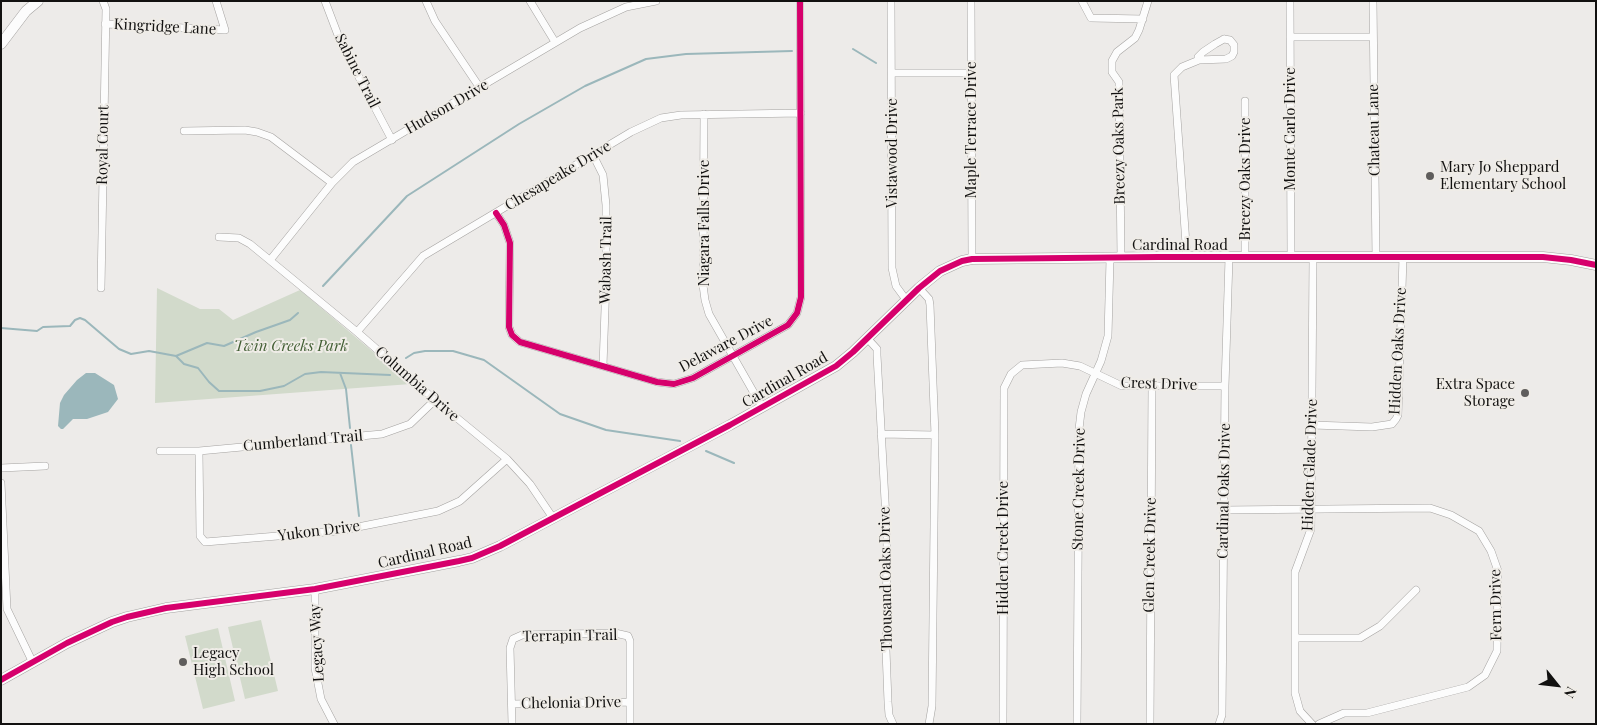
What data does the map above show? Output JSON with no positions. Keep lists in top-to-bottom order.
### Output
{
  "streets": {
    "street": [
      "Kingridge Lane",
      "Sabine Trail",
      "Hudson Drive",
      "Monte Carlo Drive",
      "Maple Terrace Drive",
      "Chateau Lane",
      "Royal Court",
      "Breezy Oaks Park",
      "Vistawood Drive",
      "Chesapeake Drive",
      "Breezy Oaks Drive",
      "Niagara Falls Drive",
      "Cardinal Road",
      "Wabash Trail",
      "Delaware Drive",
      "Hidden Oaks Drive",
      "Columbia Drive",
      "Crest Drive",
      "Cumberland Trail",
      "Hidden Glade Drive",
      "Stone Creek Drive",
      "Cardinal Oaks Drive",
      "Yukon Drive",
      "Hidden Creek Drive",
      "Glen Creek Drive",
      "Thousand Oaks Drive",
      "Fern Drive",
      "Terrapin Trail",
      "Legacy Way",
      "Chelonia Drive"
    ]
  },
  "crossings": [
    ["Kingridge Lane", "Royal Court"],
    ["Sabine Trail", "Hudson Drive"],
    ["Hudson Drive", "Columbia Drive"],
    ["Monte Carlo Drive", "Cardinal Road"],
    ["Maple Terrace Drive", "Cardinal Road"],
    ["Chateau Lane", "Cardinal Road"],
    ["Breezy Oaks Park", "Cardinal Road"],
    ["Vistawood Drive", "Cardinal Road"],
    ["Chesapeake Drive", "Niagara Falls Drive"],
    ["Chesapeake Drive", "Wabash Trail"],
    ["Chesapeake Drive", "Delaware Drive"],
    ["Chesapeake Drive", "Columbia Drive"],
    ["Breezy Oaks Drive", "Cardinal Road"],
    ["Niagara Falls Drive", "Cardinal Road"],
    ["Niagara Falls Drive", "Delaware Drive"],
    ["Cardinal Road", "Hidden Oaks Drive"],
    ["Cardinal Road", "Columbia Drive"],
    ["Cardinal Road", "Hidden Glade Drive"],
    ["Cardinal Road", "Stone Creek Drive"],
    ["Cardinal Road", "Cardinal Oaks Drive"],
    ["Cardinal Road", "Thousand Oaks Drive"],
    ["Cardinal Road", "Legacy Way"],
    ["Wabash Trail", "Delaware Drive"],
    ["Hidden Oaks Drive", "Hidden Glade Drive"],
    ["Columbia Drive", "Cumberland Trail"],
    ["Columbia Drive", "Yukon Drive"],
    ["Crest Drive", "Stone Creek Drive"],
    ["Crest Drive", "Cardinal Oaks Drive"],
    ["Crest Drive", "Hidden Creek Drive"],
    ["Crest Drive", "Glen Creek Drive"],
    ["Cumberland Trail", "Yukon Drive"],
    ["Hidden Glade Drive", "Fern Drive"],
    ["Cardinal Oaks Drive", "Fern Drive"],
    ["Terrapin Trail", "Chelonia Drive"]
  ],
  "parks": ["Twin Creeks Park"],
  "places": ["Mary Jo Sheppard Elementary School", "Extra Space Storage", "Legacy High School"],
  "north": "bottom right"
}
